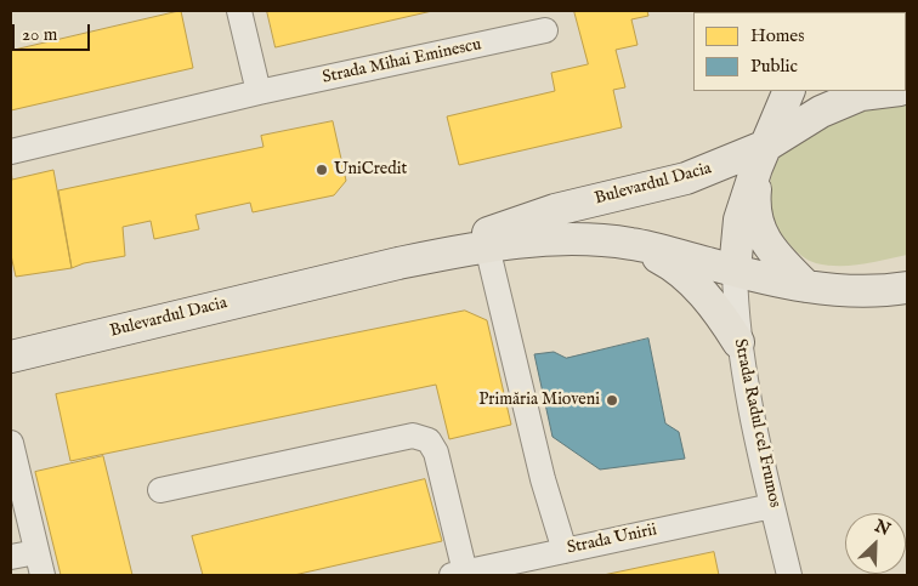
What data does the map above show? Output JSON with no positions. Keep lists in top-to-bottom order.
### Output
{
  "streets": {
    "main road": ["Bulevardul Dacia"],
    "street": ["Strada Mihai Eminescu", "Strada Radul cel Frumos", "Strada Unirii"]
  },
  "crossings": [
    ["Bulevardul Dacia", "Strada Radul cel Frumos"],
    ["Strada Radul cel Frumos", "Strada Unirii"]
  ],
  "places": ["UniCredit", "Primăria Mioveni"],
  "legend": ["Homes", "Public"],
  "scale_bar": "20 m",
  "north": "top right"
}
